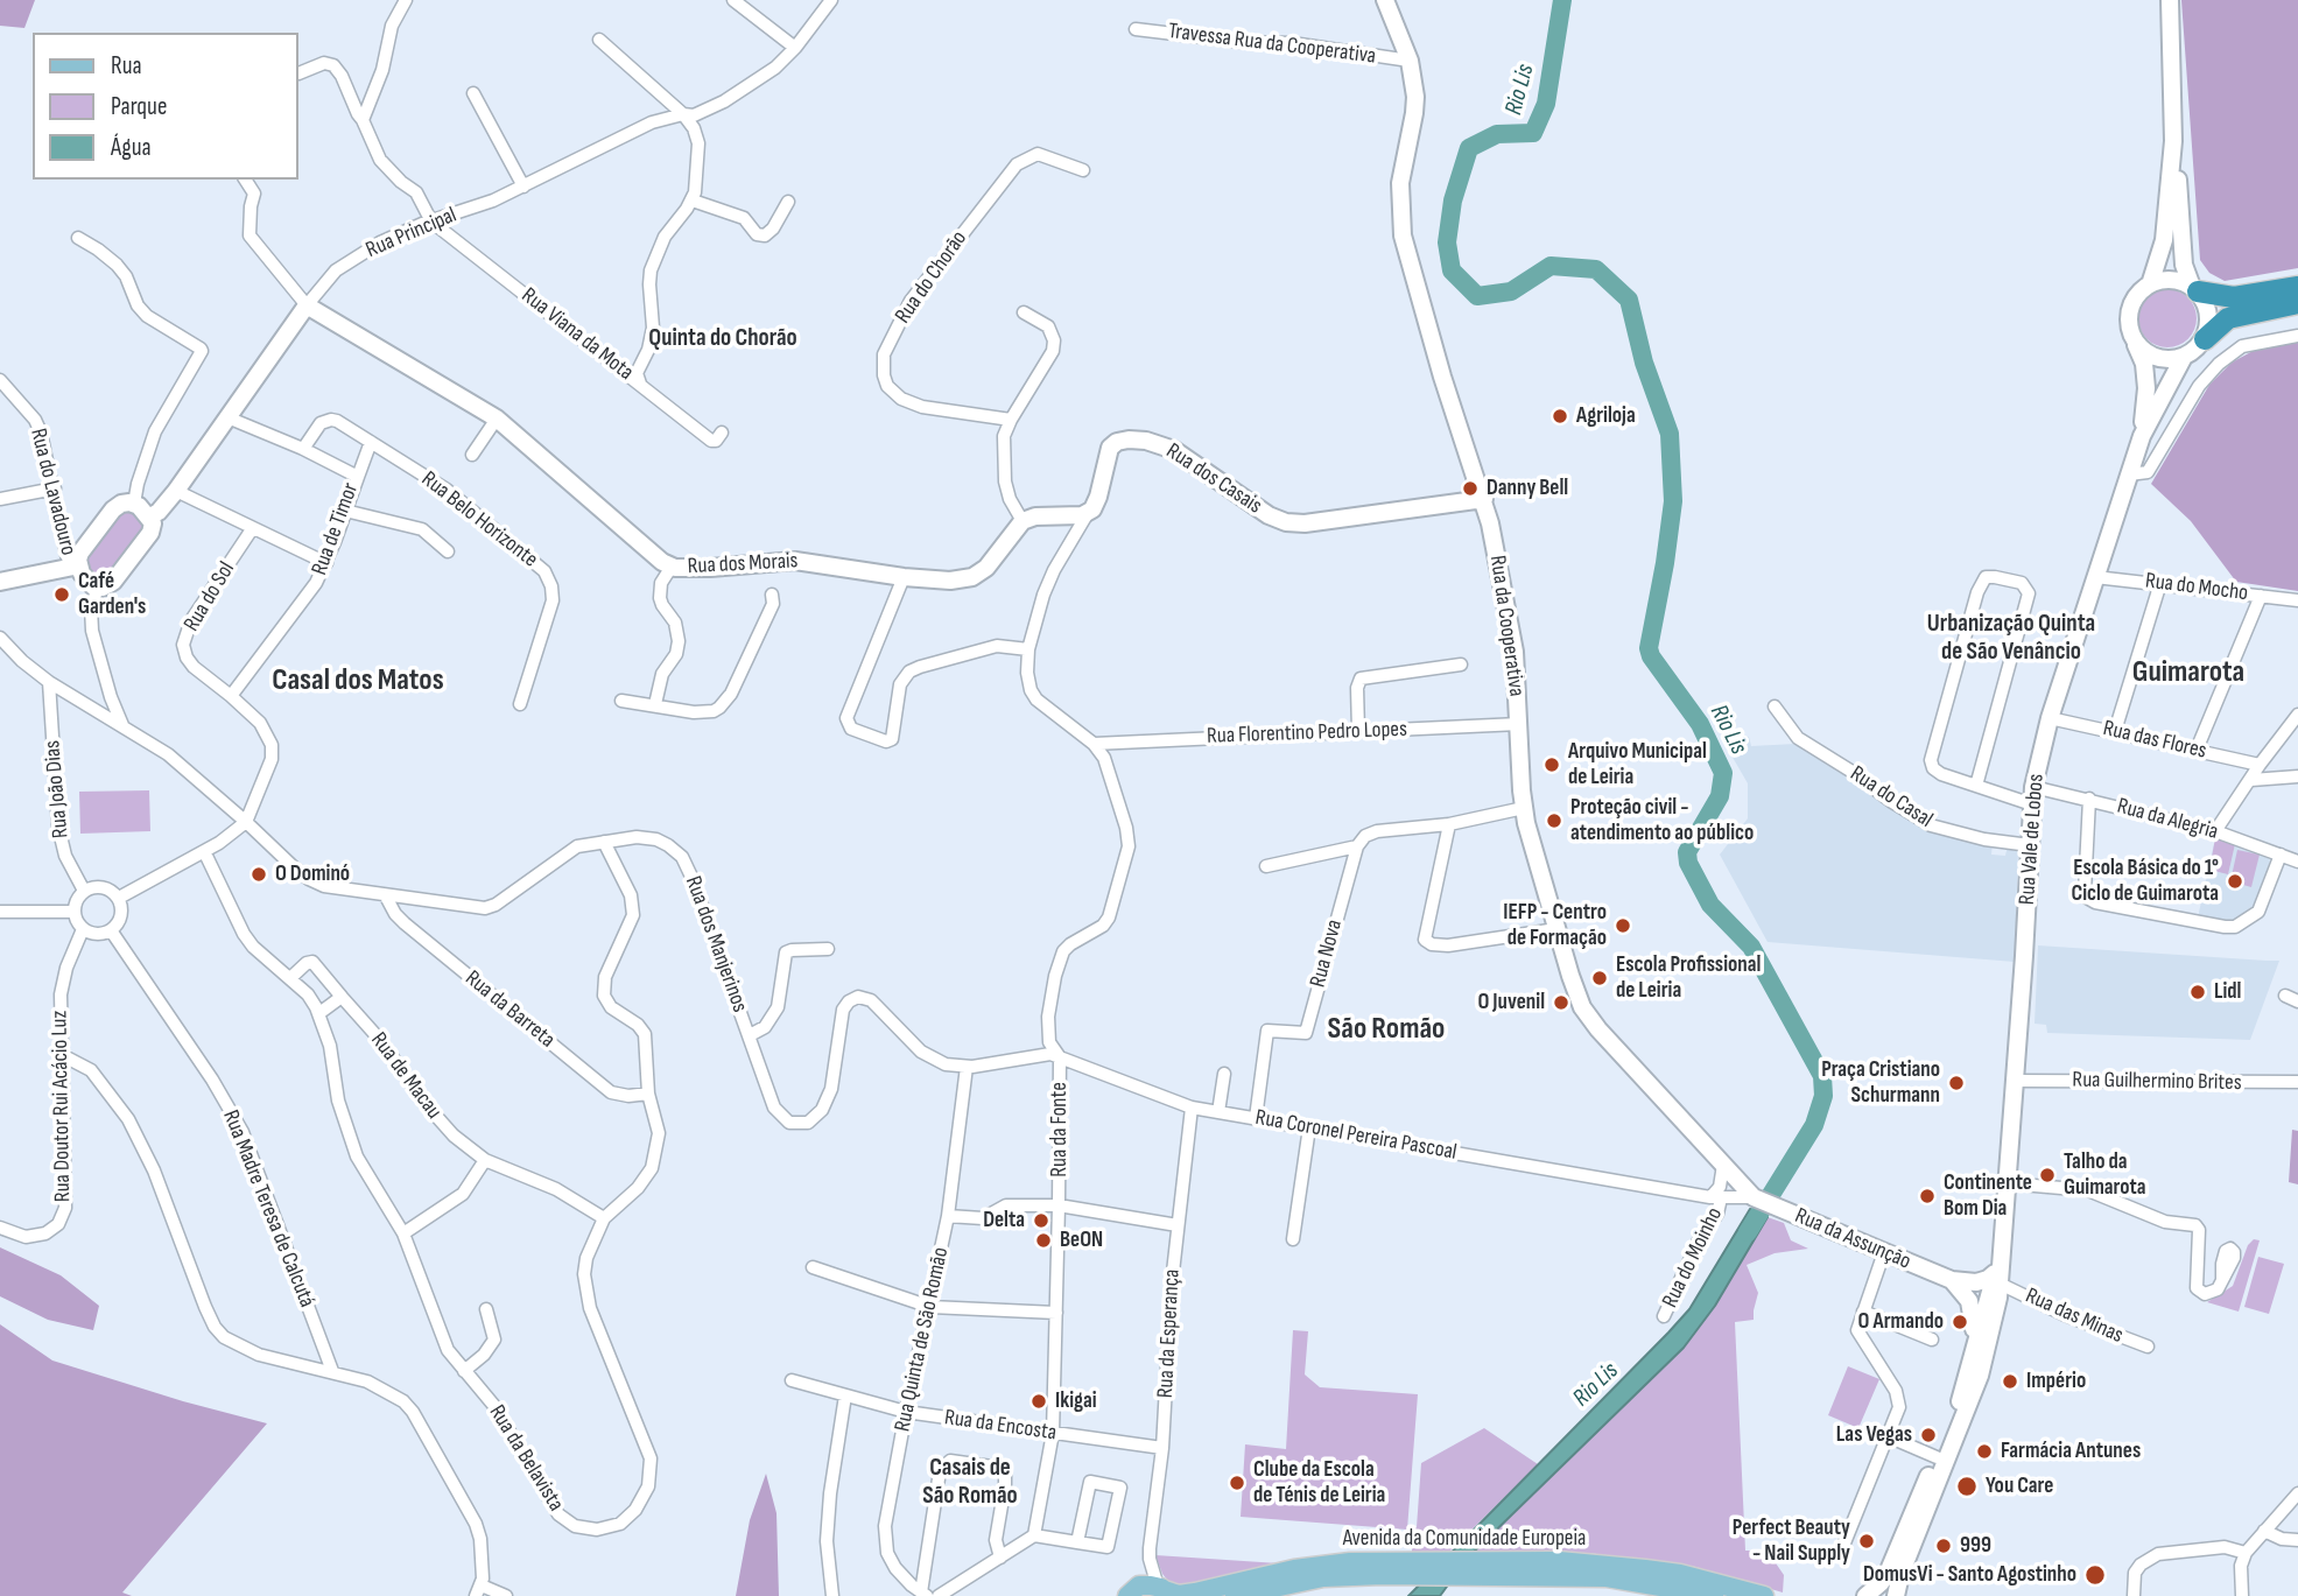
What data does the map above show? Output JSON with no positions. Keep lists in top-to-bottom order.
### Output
{
  "streets": {
    "main road": [
      "Rua Principal",
      "Rua dos Casais",
      "Rua dos Morais",
      "Rua da Cooperativa",
      "Rua Vale de Lobos",
      "Rua da Assunção",
      "Avenida da Comunidade Europeia"
    ],
    "street": [
      "Travessa Rua da Cooperativa",
      "Rua do Chorão",
      "Rua Viana da Mota",
      "Rua do Lavadouro",
      "Rua Belo Horizonte",
      "Rua de Timor",
      "Rua do Mocho",
      "Rua do Sol",
      "Rua Florentino Pedro Lopes",
      "Rua das Flores",
      "Rua João Dias",
      "Rua do Casal",
      "Rua da Alegria",
      "Rua dos Manjerinos",
      "Rua Nova",
      "Rua da Barreta",
      "Rua de Macau",
      "Rua Guilhermino Brites",
      "Rua Doutor Rui Acácio Luz",
      "Rua da Fonte",
      "Rua Coronel Pereira Pascoal",
      "Rua Madre Teresa de Calcutá",
      "Rua do Moinho",
      "Rua das Minas",
      "Rua da Esperança",
      "Rua Quinta de São Romão",
      "Rua da Encosta",
      "Rua da Belavista"
    ]
  },
  "crossings": [
    ["Travessa Rua da Cooperativa", "Rua da Cooperativa"],
    ["Rua Principal", "Rua Viana da Mota"],
    ["Rua Principal", "Rua de Timor"],
    ["Rua Principal", "Rua dos Morais"],
    ["Rua dos Casais", "Rua da Cooperativa"],
    ["Rua dos Casais", "Rua da Fonte"],
    ["Rua Belo Horizonte", "Rua de Timor"],
    ["Rua de Timor", "Rua do Sol"],
    ["Rua do Mocho", "Rua Vale de Lobos"],
    ["Rua da Cooperativa", "Rua Florentino Pedro Lopes"],
    ["Rua da Cooperativa", "Rua Coronel Pereira Pascoal"],
    ["Rua da Cooperativa", "Rua da Assunção"],
    ["Rua da Cooperativa", "Rua do Moinho"],
    ["Rua Florentino Pedro Lopes", "Rua da Fonte"],
    ["Rua das Flores", "Rua Vale de Lobos"],
    ["Rua João Dias", "Rua dos Manjerinos"],
    ["Rua João Dias", "Rua Doutor Rui Acácio Luz"],
    ["Rua João Dias", "Rua Madre Teresa de Calcutá"],
    ["Rua do Casal", "Rua Vale de Lobos"],
    ["Rua da Alegria", "Rua Vale de Lobos"],
    ["Rua Vale de Lobos", "Rua Guilhermino Brites"],
    ["Rua Vale de Lobos", "Rua da Assunção"],
    ["Rua Vale de Lobos", "Rua das Minas"],
    ["Rua dos Manjerinos", "Rua da Barreta"],
    ["Rua dos Manjerinos", "Rua Coronel Pereira Pascoal"],
    ["Rua dos Manjerinos", "Rua Quinta de São Romão"],
    ["Rua dos Manjerinos", "Rua da Belavista"],
    ["Rua Nova", "Rua Coronel Pereira Pascoal"],
    ["Rua da Barreta", "Rua da Belavista"],
    ["Rua de Macau", "Rua da Belavista"],
    ["Rua Doutor Rui Acácio Luz", "Rua Madre Teresa de Calcutá"],
    ["Rua da Fonte", "Rua Coronel Pereira Pascoal"],
    ["Rua da Fonte", "Rua da Encosta"],
    ["Rua Coronel Pereira Pascoal", "Rua da Assunção"],
    ["Rua Coronel Pereira Pascoal", "Rua do Moinho"],
    ["Rua Coronel Pereira Pascoal", "Rua da Esperança"],
    ["Rua Coronel Pereira Pascoal", "Rua Quinta de São Romão"],
    ["Rua da Esperança", "Rua da Encosta"],
    ["Rua da Esperança", "Avenida da Comunidade Europeia"],
    ["Rua Quinta de São Romão", "Rua da Encosta"]
  ],
  "districts": [
    "Quinta do Chorão",
    "Urbanização Quinta de São Venâncio",
    "Guimarota",
    "Casal dos Matos",
    "São Romão",
    "Casais de São Romão"
  ],
  "water": ["Rio Lis"],
  "places": [
    "Agriloja",
    "Danny Bell",
    "Café Garden's",
    "Arquivo Municipal de Leiria",
    "Proteção civil - atendimento ao público",
    "O Dominó",
    "Escola Básica do 1° Ciclo de Guimarota",
    "IEFP - Centro de Formação",
    "Escola Profissional de Leiria",
    "Lidl",
    "O Juvenil",
    "Praça Cristiano Schurmann",
    "Talho da Guimarota",
    "Continente Bom Dia",
    "Delta",
    "BeON",
    "O Armando",
    "Império",
    "Ikigai",
    "Las Vegas",
    "Farmácia Antunes",
    "Clube da Escola de Ténis de Leiria",
    "You Care",
    "Perfect Beauty - Nail Supply",
    "999",
    "DomusVi - Santo Agostinho"
  ],
  "legend": ["Rua", "Parque", "Água"]
}
